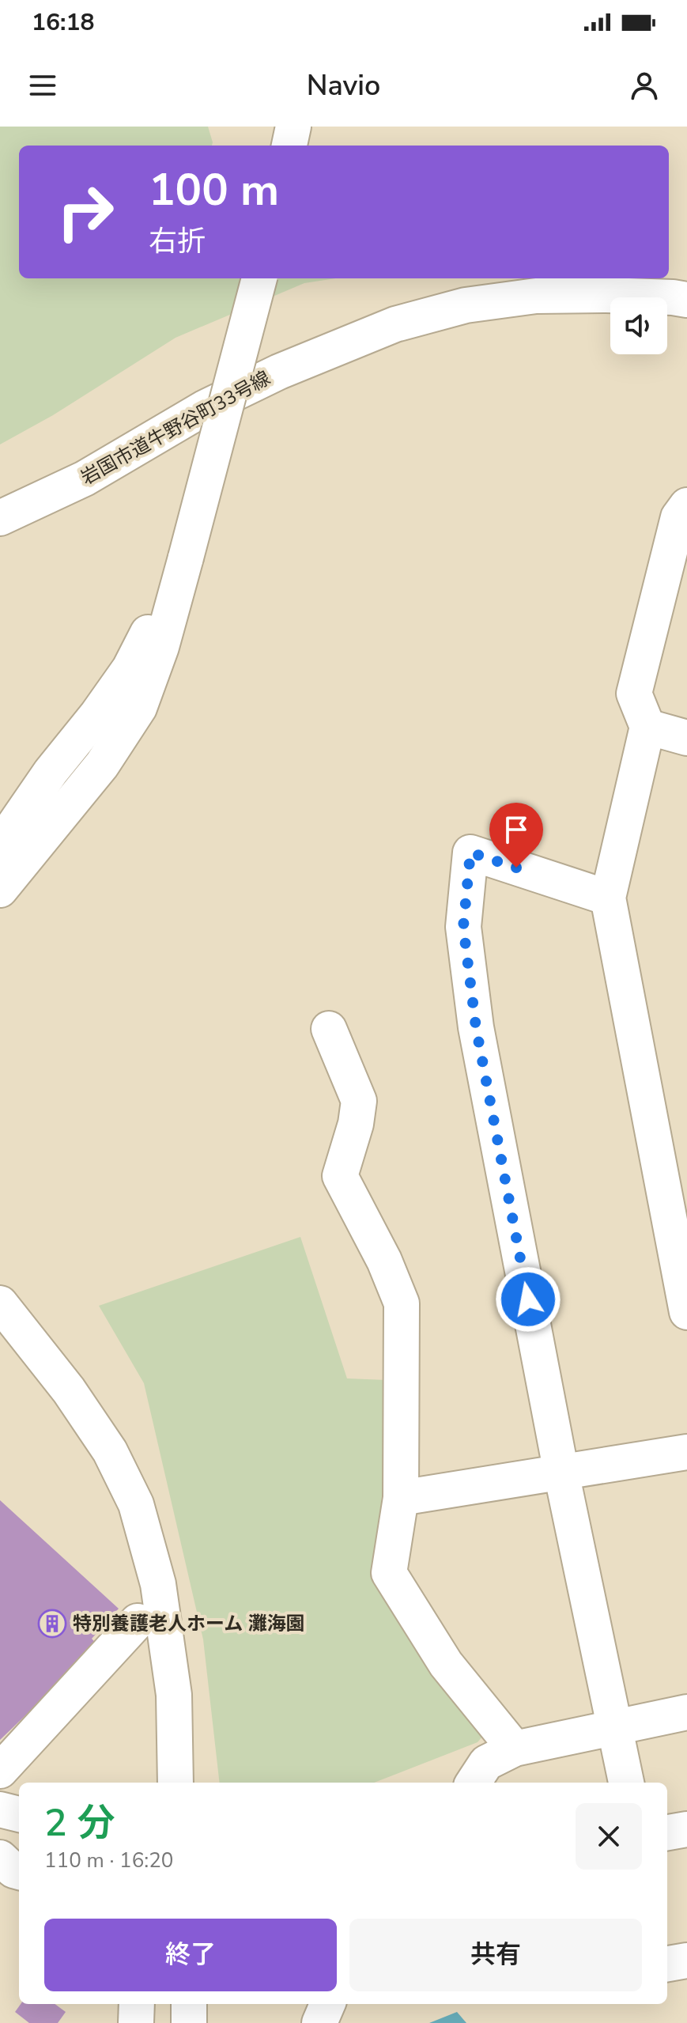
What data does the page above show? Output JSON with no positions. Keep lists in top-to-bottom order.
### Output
{
  "streets": {
    "street": ["岩国市道牛野谷町33号線"]
  },
  "places": {
    "building": ["特別養護老人ホーム 灘海園"]
  },
  "page": {
    "status": "16:18",
    "header": "Navio",
    "turn": ["100 m", "右折"],
    "heading": ["2 分", "110 m · 16:20"],
    "buttons": ["終了", "共有"]
  }
}
